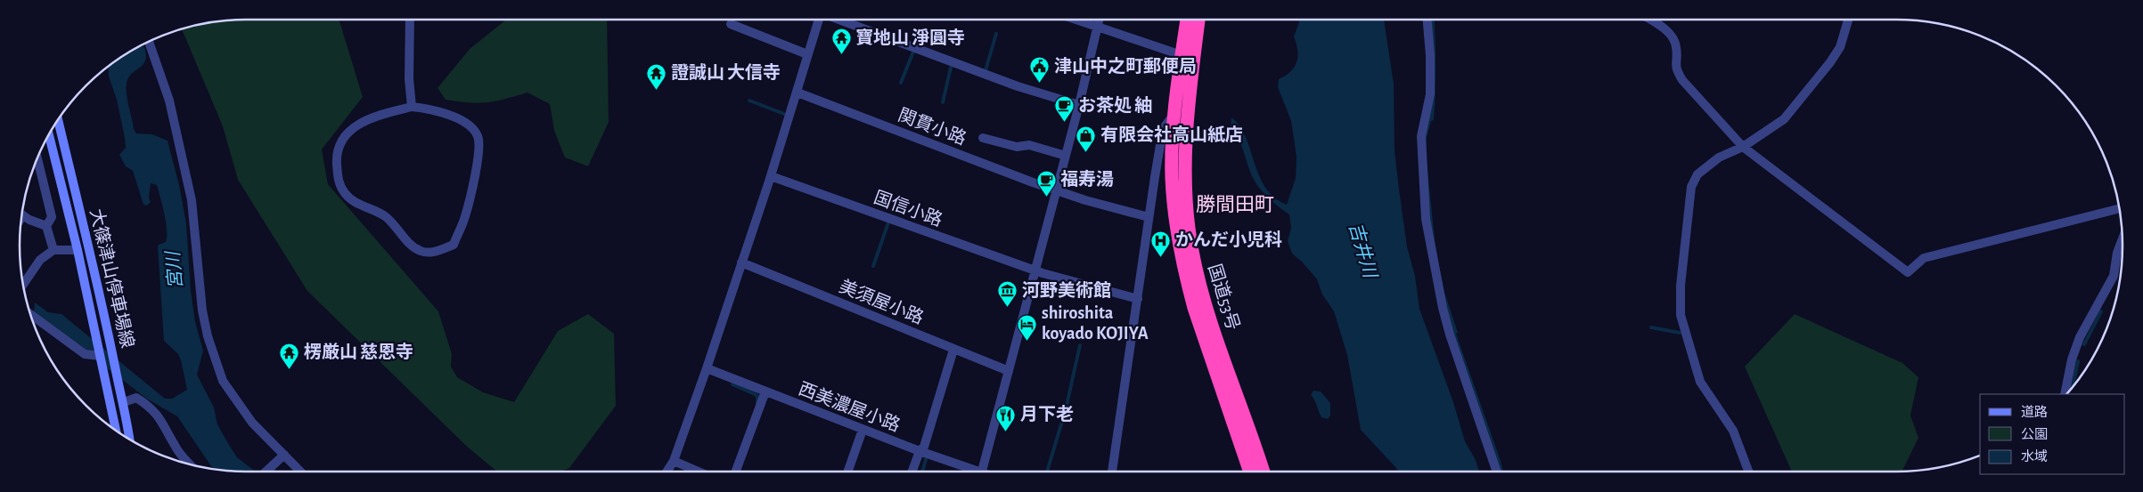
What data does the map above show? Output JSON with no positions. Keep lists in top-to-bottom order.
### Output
{
  "streets": {
    "highway": ["国道53号"],
    "main road": ["大篠津山停車場線"],
    "street": [
      "関貫小路",
      "国信小路",
      "美須屋小路",
      "西美濃屋小路"
    ]
  },
  "districts": ["勝間田町"],
  "water": ["吉井川", "宮川"],
  "places": {
    "temple": ["寶地山 淨圓寺", "證誠山 大信寺", "楞厳山 慈恩寺"],
    "public building": ["津山中之町郵便局"],
    "cafe": ["お茶処 紬", "福寿湯"],
    "shop": ["有限会社高山紙店"],
    "hospital": ["かんだ小児科"],
    "museum": ["河野美術館"],
    "hotel": ["shiroshita koyado KOJIYA"],
    "restaurant": ["月下老"]
  },
  "legend": ["道路", "公園", "水域"]
}
